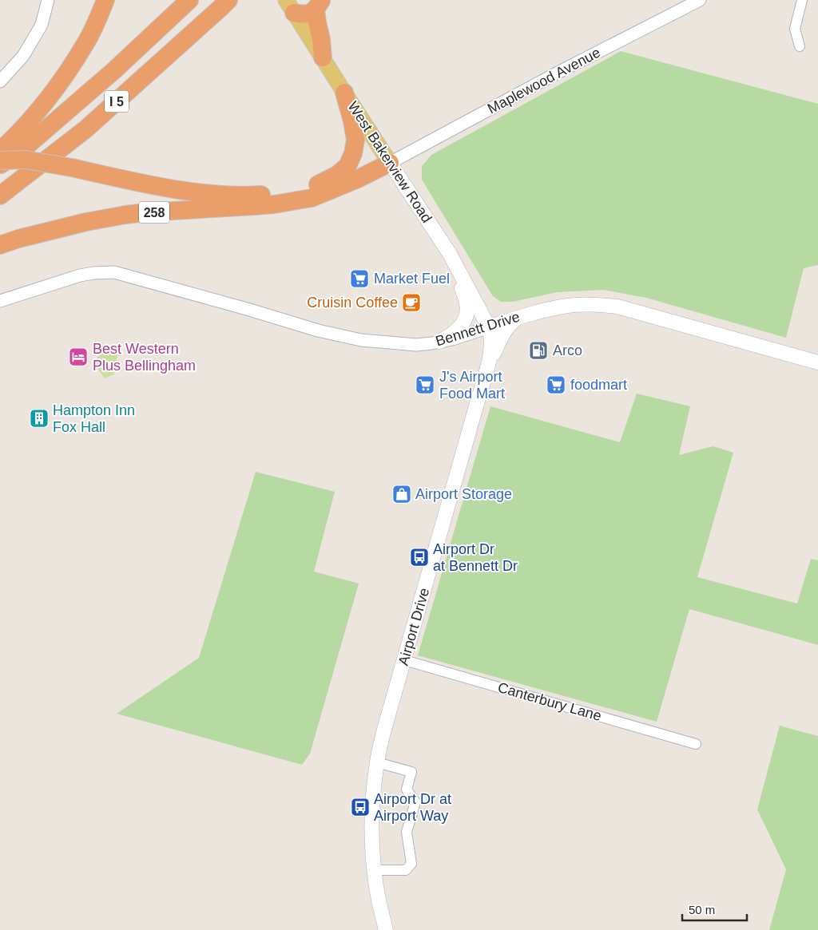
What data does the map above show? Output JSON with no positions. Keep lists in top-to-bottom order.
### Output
{
  "streets": {
    "highway": ["I 5", "258"],
    "main road": ["West Bakerview Road", "Bennett Drive", "Airport Drive"],
    "street": ["Maplewood Avenue", "Canterbury Lane"]
  },
  "crossings": [
    ["Maplewood Avenue", "West Bakerview Road"],
    ["Maplewood Avenue", "258"],
    ["West Bakerview Road", "258"],
    ["West Bakerview Road", "Bennett Drive"],
    ["West Bakerview Road", "Airport Drive"],
    ["Bennett Drive", "Airport Drive"],
    ["Airport Drive", "Canterbury Lane"]
  ],
  "places": {
    "supermarket": ["Market Fuel", "J's Airport Food Mart", "foodmart"],
    "cafe": ["Cruisin Coffee"],
    "fuel station": ["Arco"],
    "hotel": ["Best Western Plus Bellingham"],
    "building": ["Hampton Inn Fox Hall"],
    "shop": ["Airport Storage"],
    "bus stop": ["Airport Dr at Bennett Dr", "Airport Dr at Airport Way"]
  },
  "scale_bar": "50 m"
}
